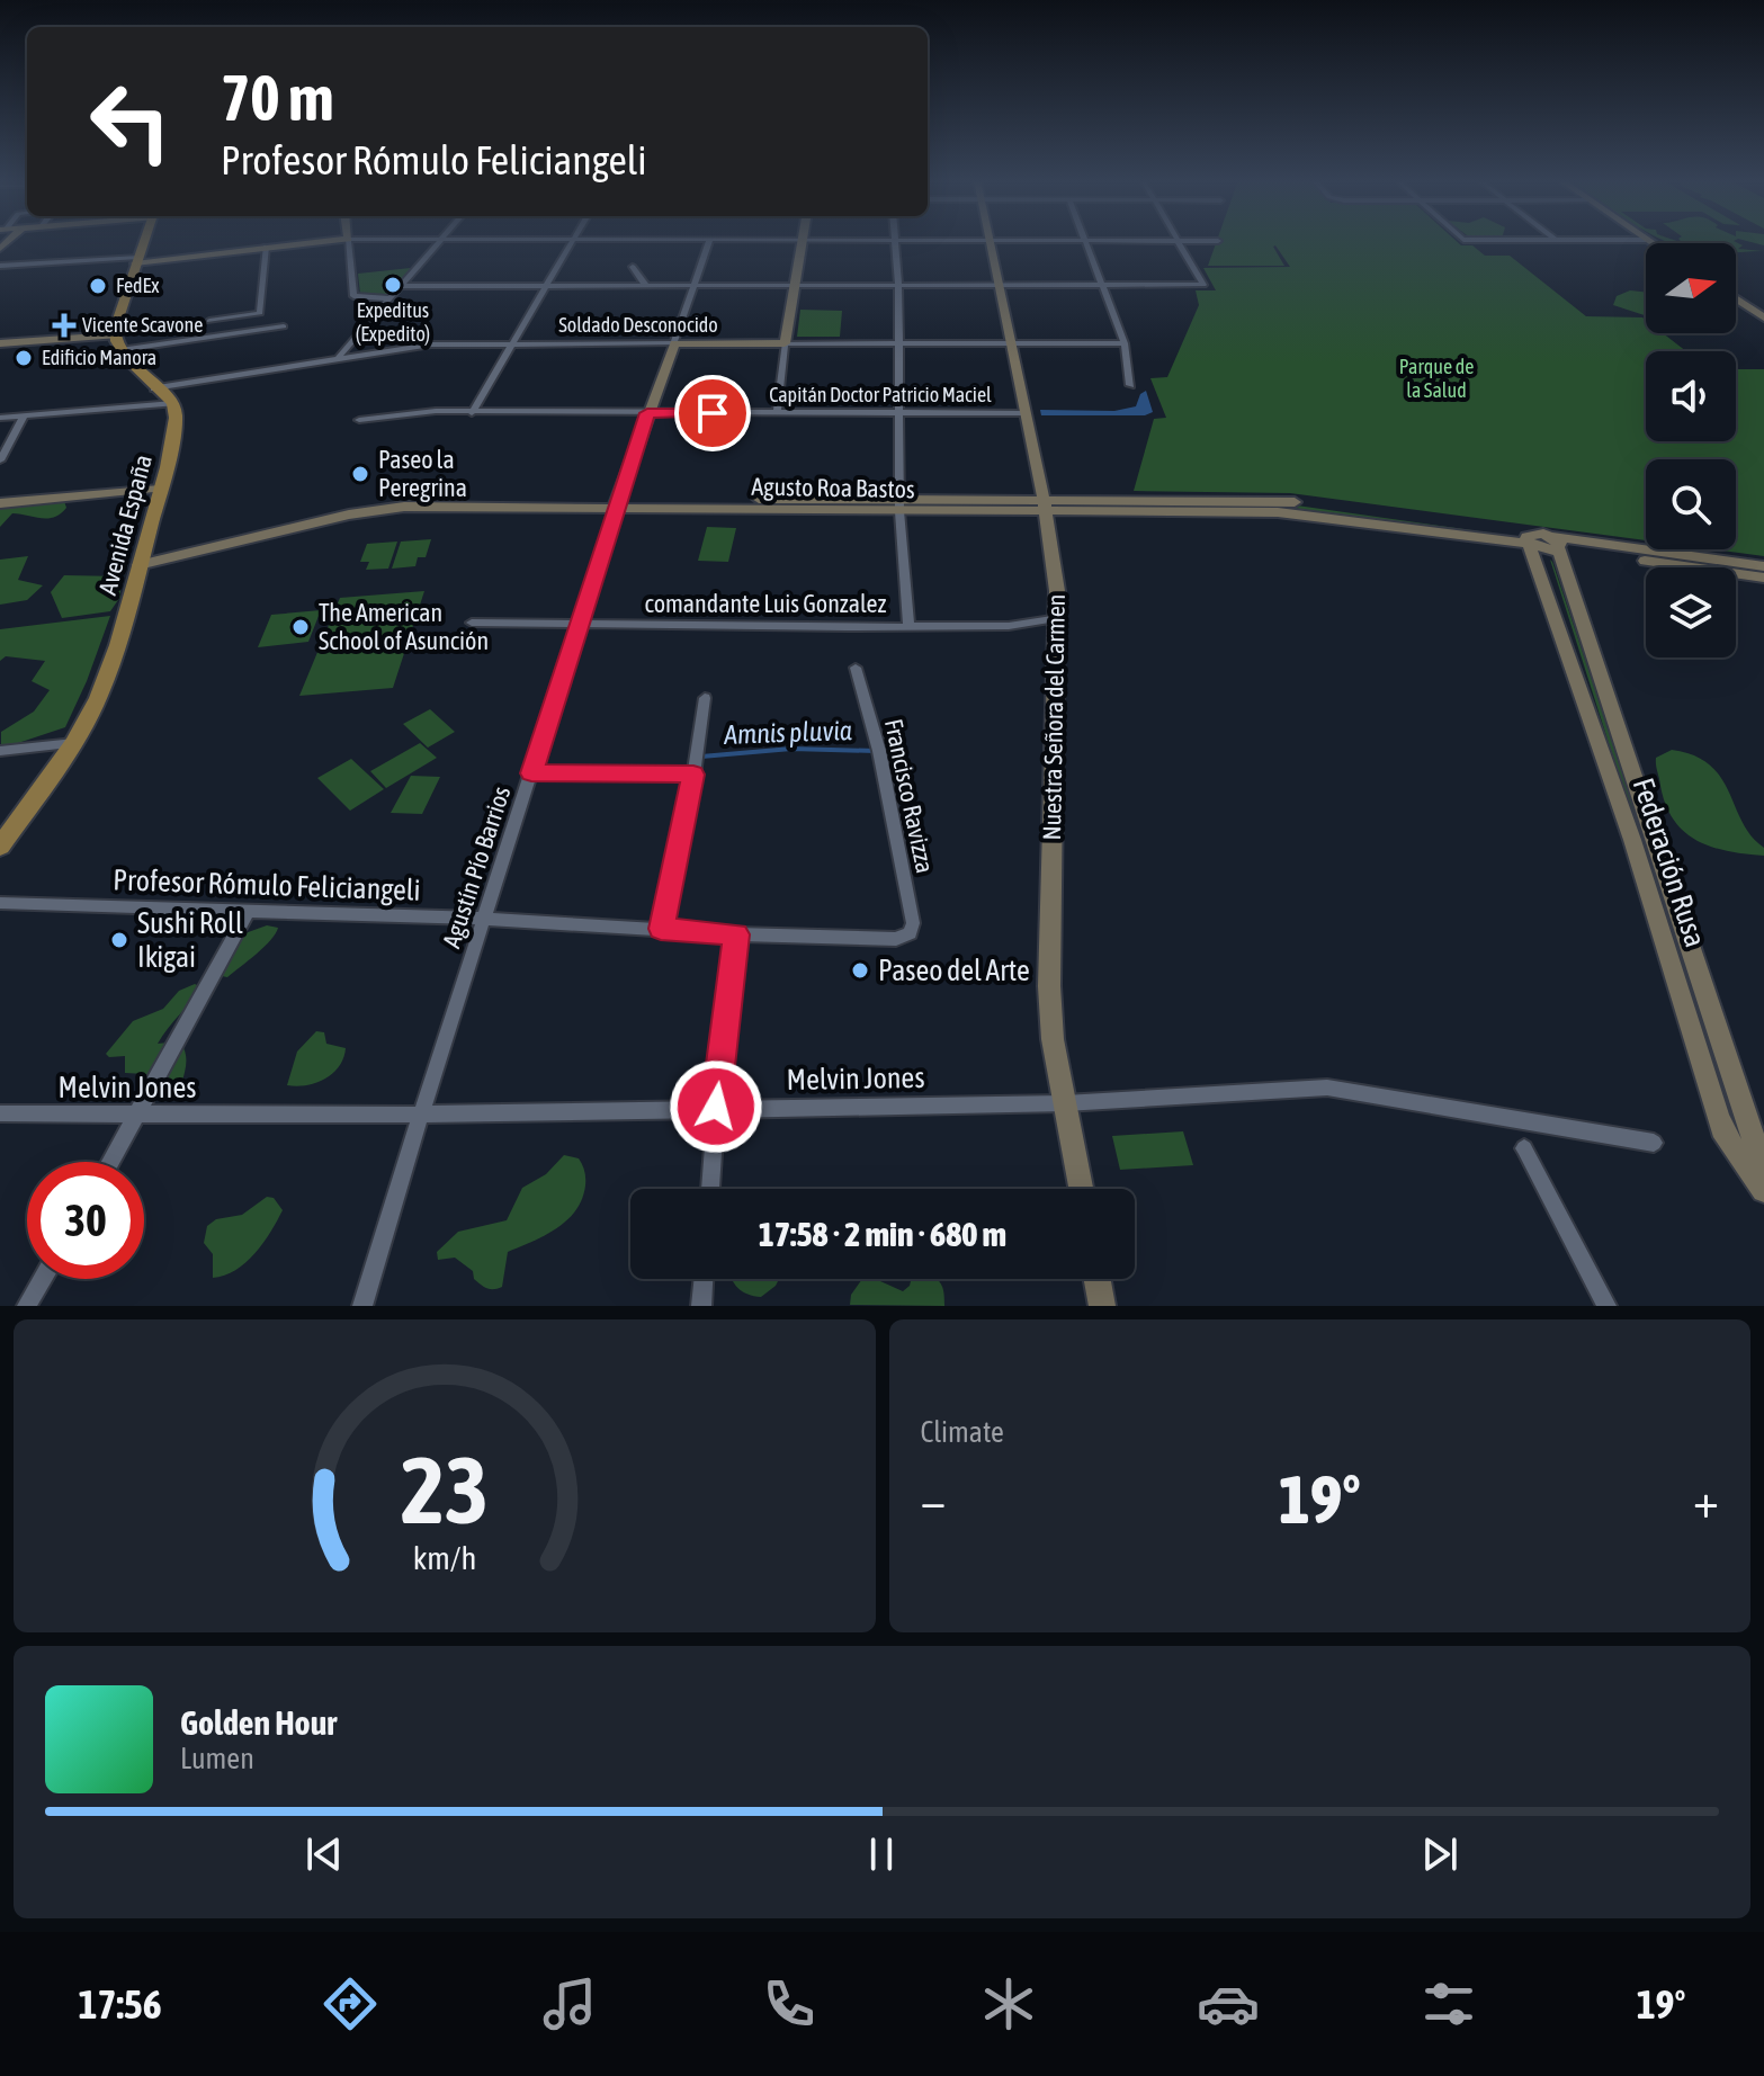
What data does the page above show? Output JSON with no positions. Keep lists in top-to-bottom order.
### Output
{
  "streets": {
    "main road": ["Avenida España"],
    "street": [
      "Soldado Desconocido",
      "Capitán Doctor Patricio Maciel",
      "Agusto Roa Bastos",
      "comandante Luis Gonzalez",
      "Nuestra Señora del Carmen",
      "Francisco Ravizza",
      "Federación Rusa",
      "Agustín Pío Barrios",
      "Profesor Rómulo Feliciangeli",
      "Melvin Jones"
    ]
  },
  "crossings": [
    ["Soldado Desconocido", "Nuestra Señora del Carmen"],
    ["Soldado Desconocido", "Agustín Pío Barrios"],
    ["Capitán Doctor Patricio Maciel", "Nuestra Señora del Carmen"],
    ["Capitán Doctor Patricio Maciel", "Agustín Pío Barrios"],
    ["Agusto Roa Bastos", "Avenida España"],
    ["Agusto Roa Bastos", "Nuestra Señora del Carmen"],
    ["Agusto Roa Bastos", "Federación Rusa"],
    ["Agusto Roa Bastos", "Agustín Pío Barrios"],
    ["comandante Luis Gonzalez", "Nuestra Señora del Carmen"],
    ["comandante Luis Gonzalez", "Agustín Pío Barrios"],
    ["Nuestra Señora del Carmen", "Melvin Jones"],
    ["Francisco Ravizza", "Profesor Rómulo Feliciangeli"],
    ["Agustín Pío Barrios", "Profesor Rómulo Feliciangeli"],
    ["Agustín Pío Barrios", "Melvin Jones"]
  ],
  "water": ["Amnis pluvia"],
  "parks": ["Parque de la Salud"],
  "places": {
    "other": [
      "Expeditus (Expedito)",
      "FedEx",
      "Edificio Manora",
      "Paseo la Peregrina",
      "The American School of Asunción",
      "Sushi Roll Ikigai",
      "Paseo del Arte"
    ],
    "health": ["Vicente Scavone"]
  },
  "north": "right",
  "page": {
    "turn": ["70 m", "Profesor Rómulo Feliciangeli"],
    "limit": "30",
    "trip": "17:58 · 2 min · 680 m",
    "tile": "Climate",
    "heat": ["−", "19°", "+"],
    "song": ["Golden Hour", "Lumen"],
    "tabs": ["17:56", "19°"],
    "gauge": ["23", "km/h"]
  }
}
